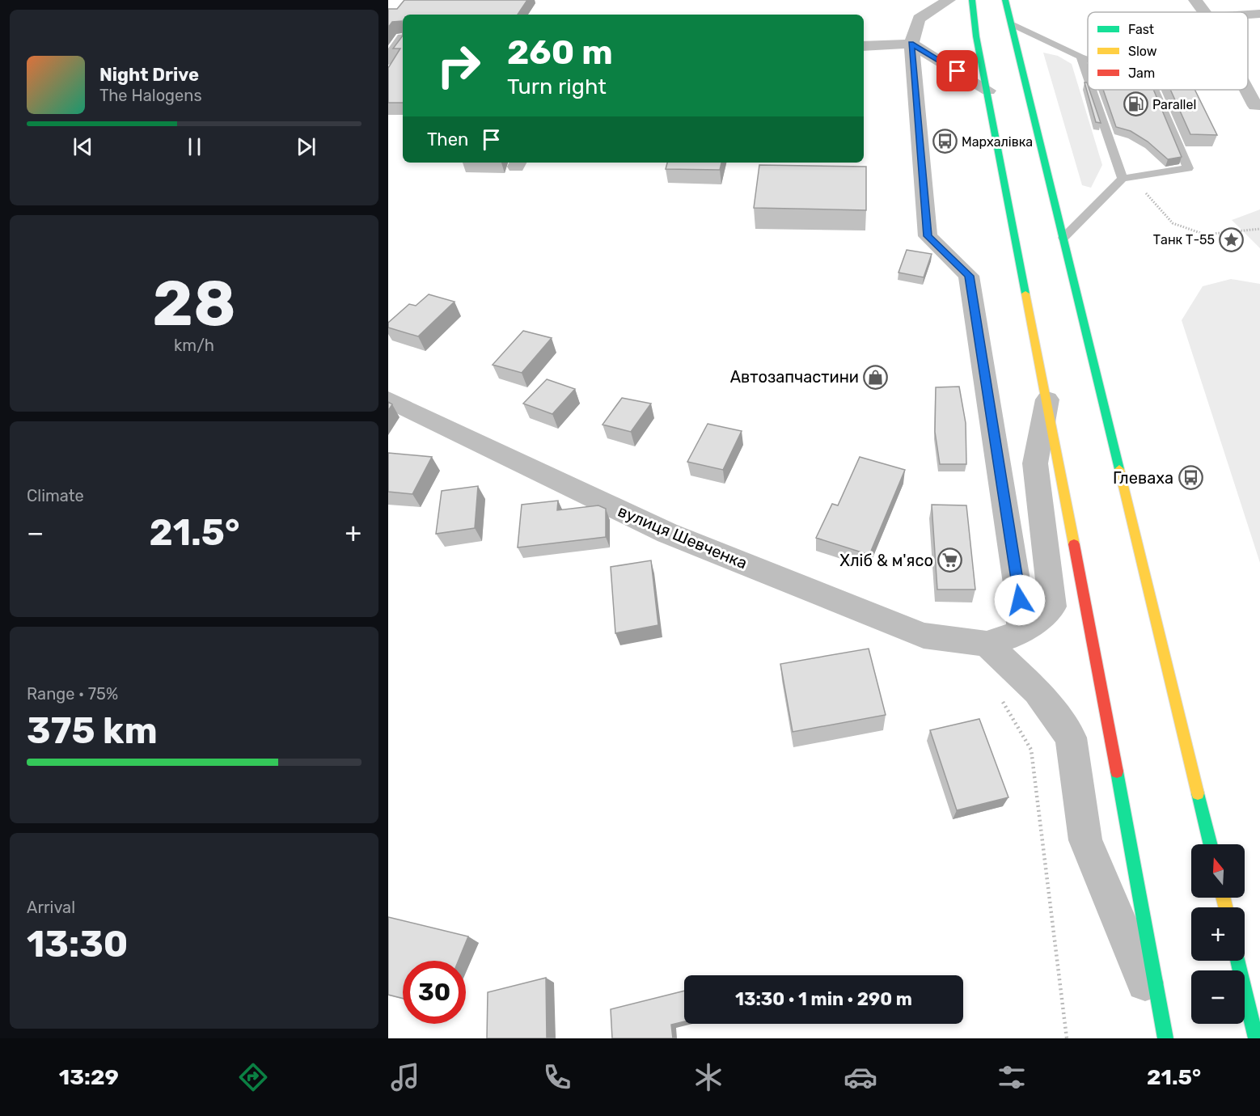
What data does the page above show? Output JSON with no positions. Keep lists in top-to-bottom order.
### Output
{
  "streets": {
    "street": ["вулиця Шевченка"]
  },
  "places": {
    "fuel station": ["Parallel"],
    "bus stop": ["Мархалівка", "Глеваха"],
    "place": ["Танк Т-55"],
    "shop": ["Автозапчастини"],
    "supermarket": ["Хліб & м'ясо"]
  },
  "legend": ["Fast", "Slow", "Jam"],
  "north": "top",
  "page": {
    "turn": ["260 m", "Turn right"],
    "song": ["Night Drive", "The Halogens"],
    "then": "Then",
    "tile": [
      ["28", "km/h"],
      "Climate",
      ["Range · 75%", "375 km"],
      ["Arrival", "13:30"]
    ],
    "heat": ["−", "21.5°", "+"],
    "map_buttons": ["+", "−"],
    "limit": "30",
    "trip": "13:30 · 1 min · 290 m",
    "tabs": ["13:29", "21.5°"]
  }
}
